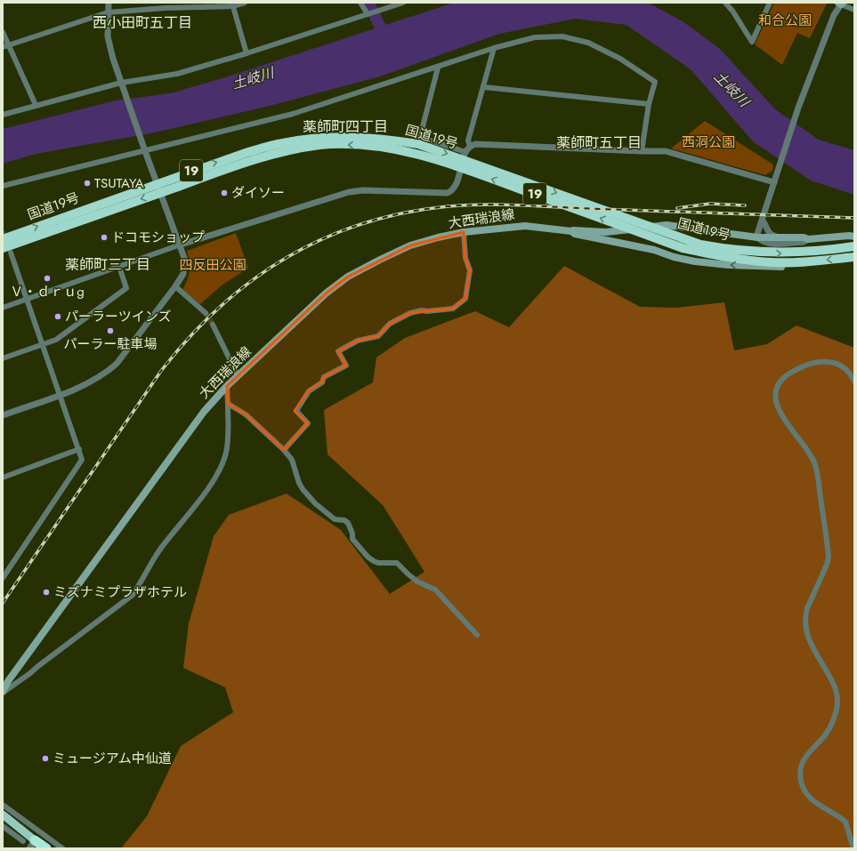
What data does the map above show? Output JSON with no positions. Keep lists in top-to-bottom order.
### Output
{
  "streets": {
    "highway": ["国道19号", "19"],
    "main road": ["大西瑞浪線"]
  },
  "districts": [
    "西小田町五丁目",
    "薬師町四丁目",
    "薬師町五丁目",
    "薬師町三丁目"
  ],
  "water": ["土岐川"],
  "parks": ["和合公園", "西洞公園", "四反田公園"],
  "places": [
    "TSUTAYA",
    "ダイソー",
    "ドコモショップ",
    "Ｖ・ｄｒｕg",
    "パーラーツインズ",
    "パーラー駐車場",
    "ミズナミプラザホテル",
    "ミュージアム中仙道"
  ]
}
